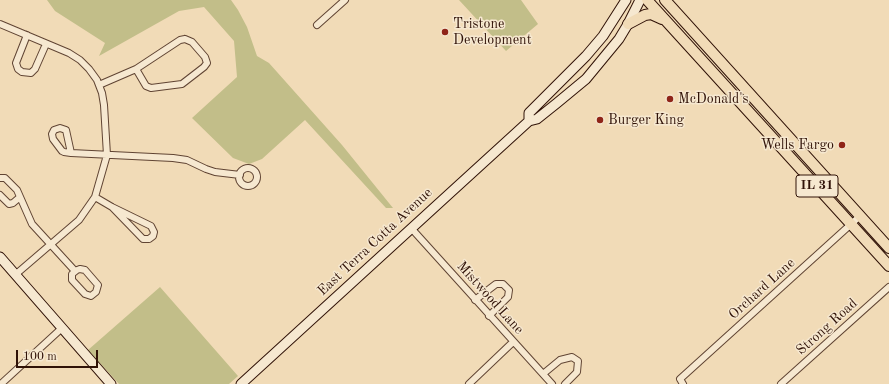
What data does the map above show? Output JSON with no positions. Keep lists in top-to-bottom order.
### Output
{
  "streets": {
    "main road": ["IL 31", "East Terra Cotta Avenue"],
    "street": ["Orchard Lane", "Mistwood Lane", "Strong Road"]
  },
  "crossings": [
    ["IL 31", "Orchard Lane"],
    ["East Terra Cotta Avenue", "Mistwood Lane"]
  ],
  "places": [
    "Tristone Development",
    "McDonald's",
    "Burger King",
    "Wells Fargo"
  ],
  "scale_bar": "100 m"
}
